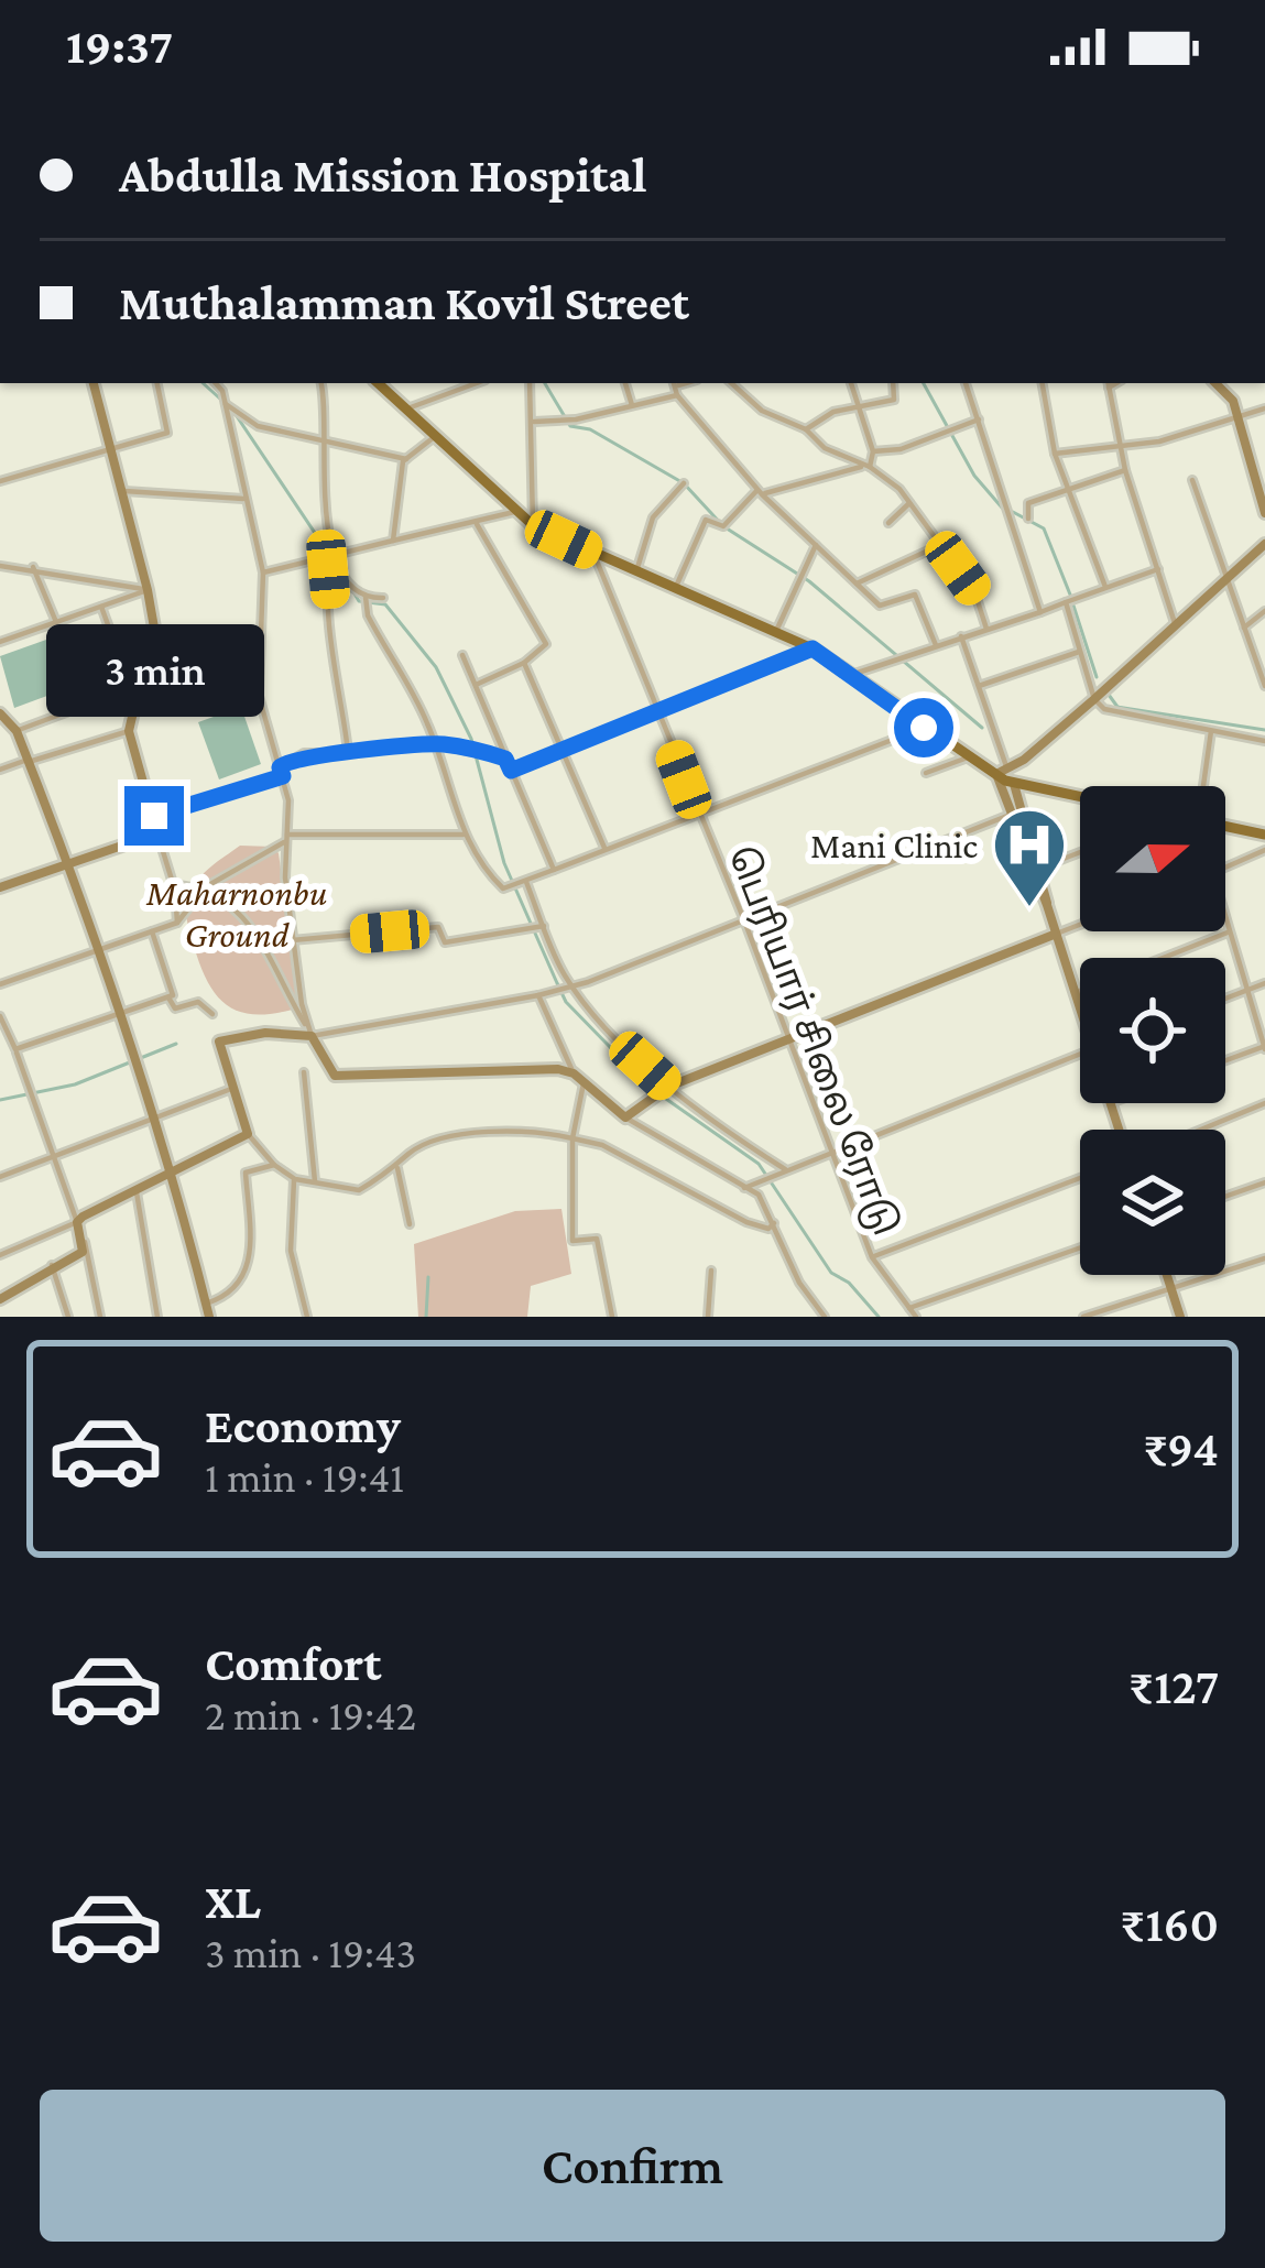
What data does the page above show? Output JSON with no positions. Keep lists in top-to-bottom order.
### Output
{
  "streets": {
    "street": ["பெரியார் சிலை ரோடு"]
  },
  "parks": ["Maharnonbu Ground"],
  "places": {
    "hospital": ["Mani Clinic"]
  },
  "north": "right",
  "page": {
    "status": "19:37",
    "banner": ["Abdulla Mission Hospital", "Muthalamman Kovil Street"],
    "bubble": "3 min",
    "list": [
      {
        "name": "Economy",
        "note": "1 min · 19:41",
        "value": "₹94"
      },
      {
        "name": "Comfort",
        "note": "2 min · 19:42",
        "value": "₹127"
      },
      {
        "name": "XL",
        "note": "3 min · 19:43",
        "value": "₹160"
      }
    ],
    "buttons": "Confirm"
  }
}
